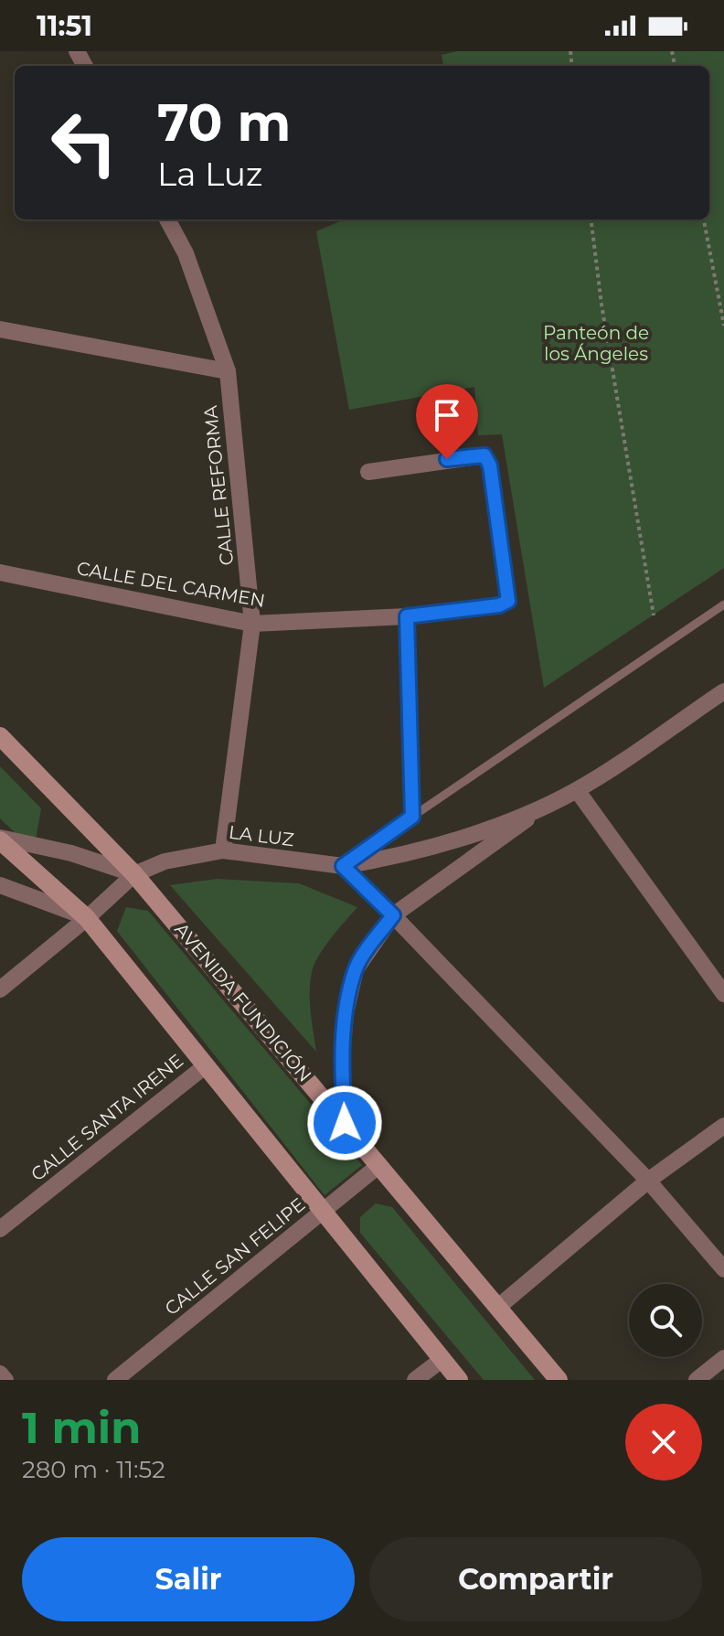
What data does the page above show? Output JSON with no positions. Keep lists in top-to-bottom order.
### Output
{
  "streets": {
    "street": [
      "CALLE REFORMA",
      "CALLE DEL CARMEN",
      "LA LUZ",
      "AVENIDA FUNDICIÓN",
      "CALLE SANTA IRENE",
      "CALLE SAN FELIPE"
    ]
  },
  "crossings": [
    ["CALLE REFORMA", "CALLE DEL CARMEN"],
    ["CALLE REFORMA", "LA LUZ"],
    ["LA LUZ", "AVENIDA FUNDICIÓN"],
    ["AVENIDA FUNDICIÓN", "CALLE SAN FELIPE"]
  ],
  "parks": ["Panteón de los Ángeles"],
  "page": {
    "status": "11:51",
    "turn": ["70 m", "La Luz"],
    "heading": ["1 min", "280 m · 11:52"],
    "buttons": ["Salir", "Compartir"]
  }
}
